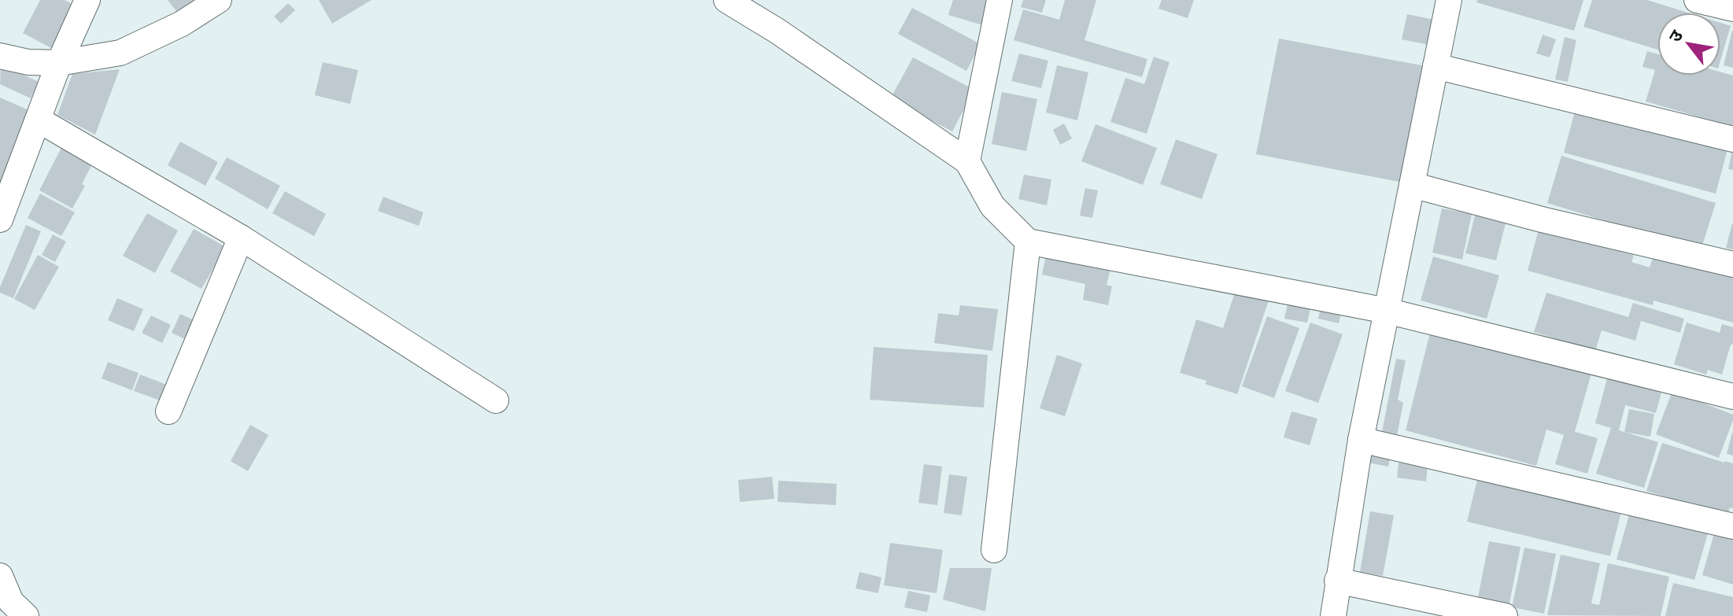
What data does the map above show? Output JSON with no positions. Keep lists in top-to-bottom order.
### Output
{
  "north": "top left"
}
